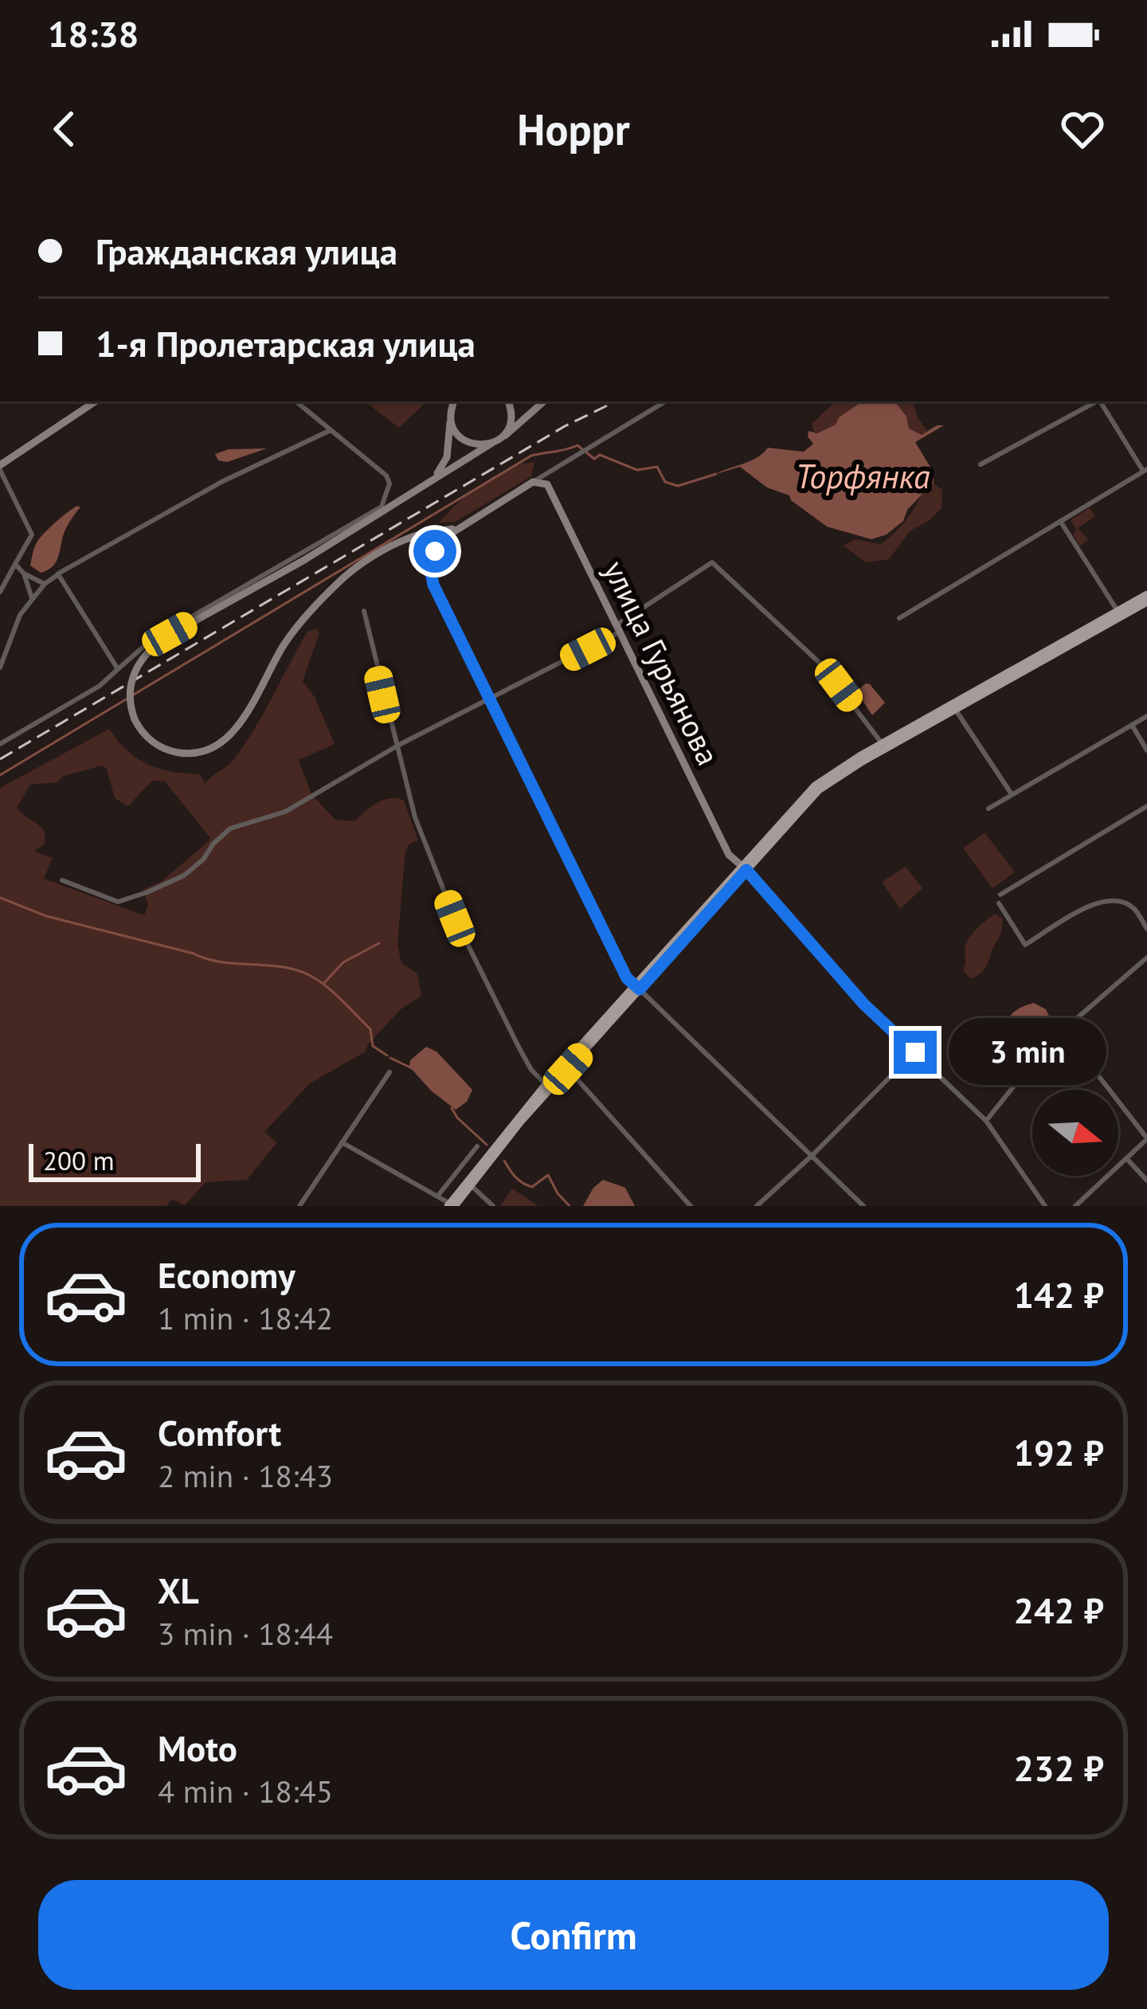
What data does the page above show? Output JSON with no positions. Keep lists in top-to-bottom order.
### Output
{
  "streets": {
    "street": ["улица Гурьянова"]
  },
  "water": ["Торфянка"],
  "scale_bar": "200 m",
  "north": "right",
  "page": {
    "status": "18:38",
    "header": "Hoppr",
    "banner": ["Гражданская улица", "1-я Пролетарская улица"],
    "bubble": "3 min",
    "scale": "200 m",
    "list": [
      {
        "name": "Economy",
        "note": "1 min · 18:42",
        "value": "142 ₽"
      },
      {
        "name": "Comfort",
        "note": "2 min · 18:43",
        "value": "192 ₽"
      },
      {
        "name": "XL",
        "note": "3 min · 18:44",
        "value": "242 ₽"
      },
      {
        "name": "Moto",
        "note": "4 min · 18:45",
        "value": "232 ₽"
      }
    ],
    "buttons": "Confirm"
  }
}
